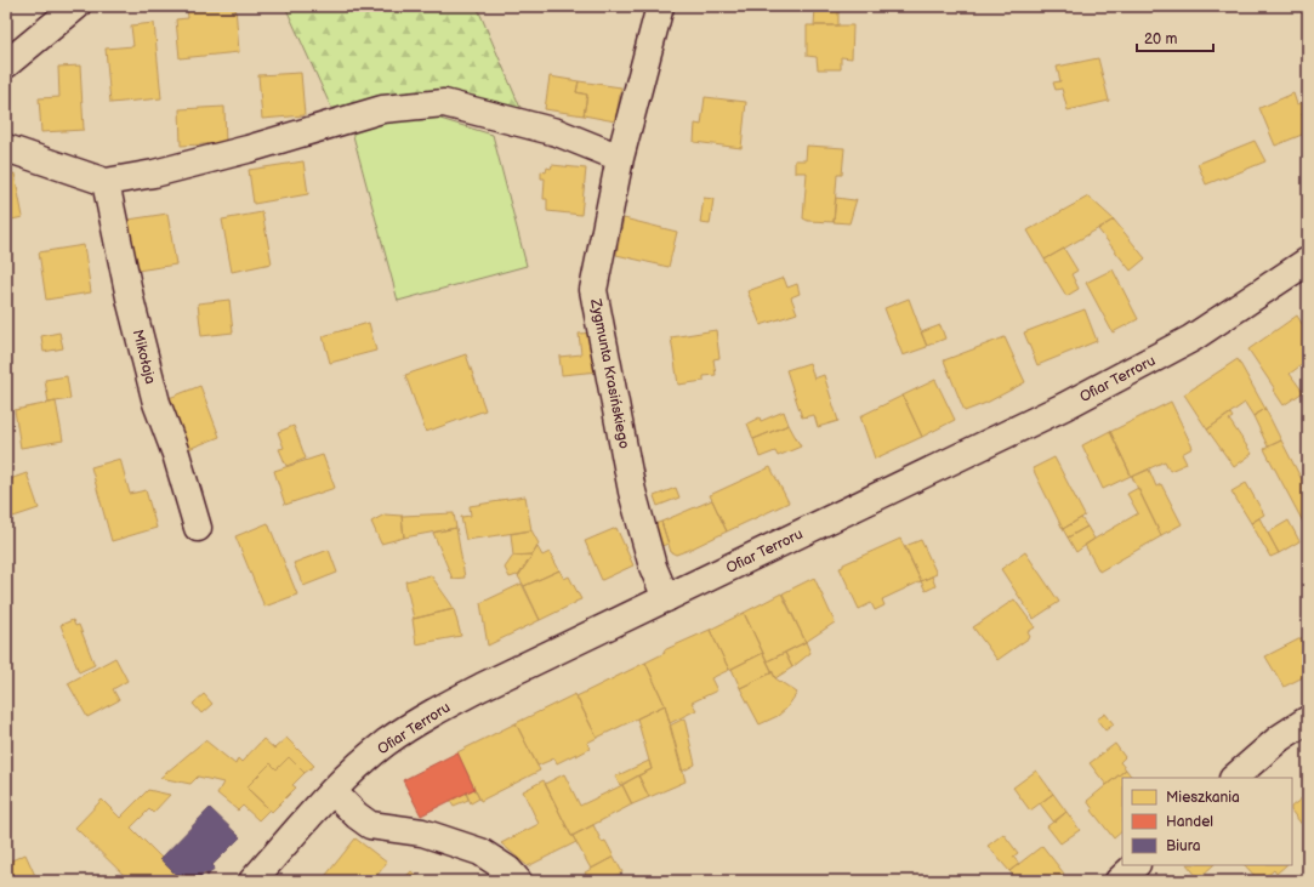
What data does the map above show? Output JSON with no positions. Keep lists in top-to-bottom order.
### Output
{
  "streets": {
    "street": ["Mikołaja", "Zygmunta Krasińskiego", "Ofiar Terroru"]
  },
  "crossings": [
    ["Zygmunta Krasińskiego", "Ofiar Terroru"]
  ],
  "legend": ["Mieszkania", "Handel", "Biura"],
  "scale_bar": "20 m"
}
